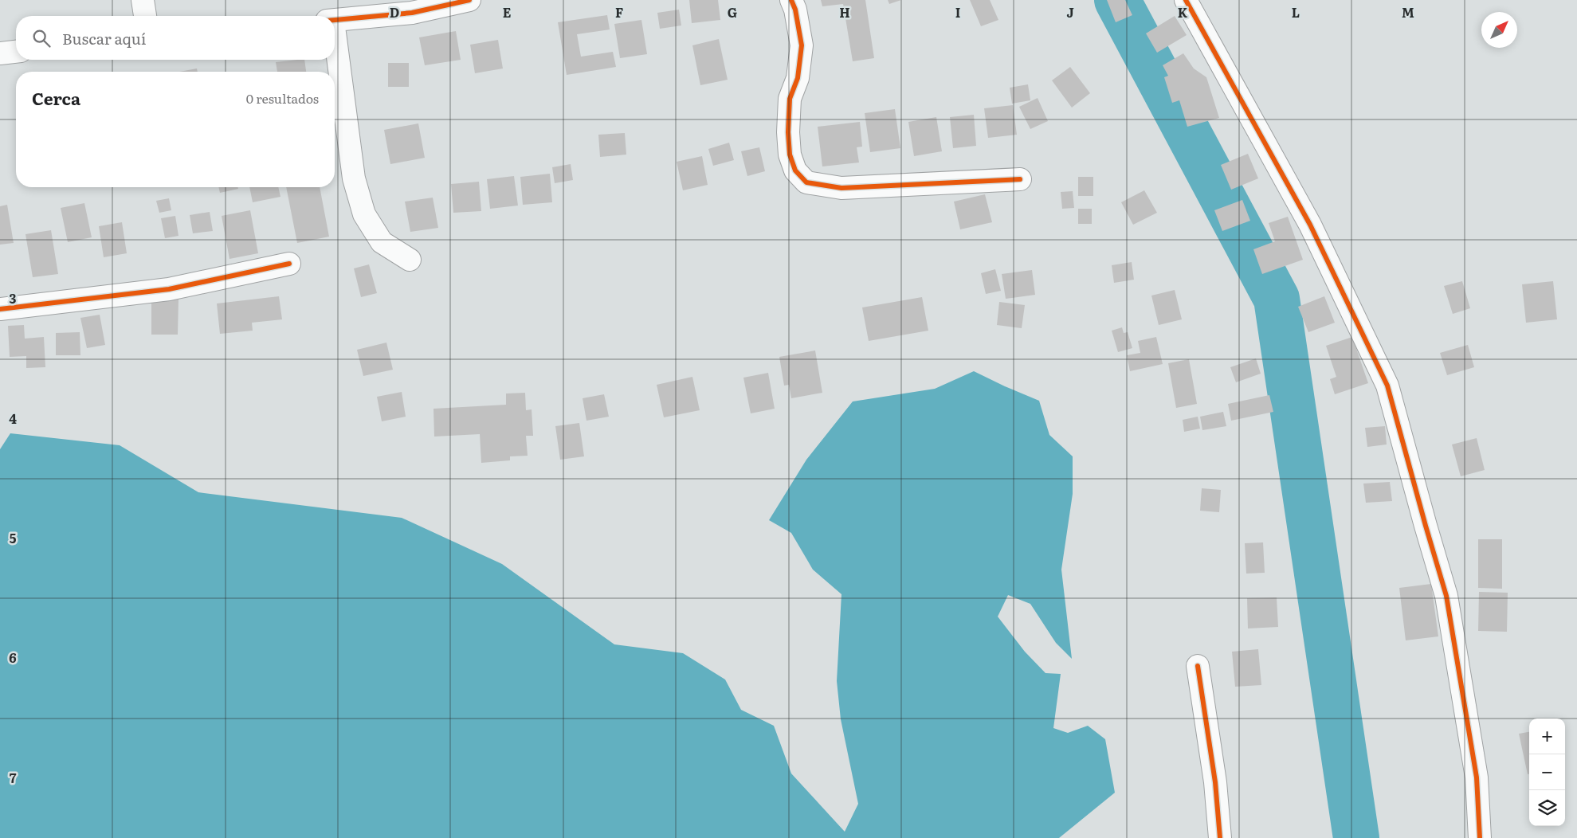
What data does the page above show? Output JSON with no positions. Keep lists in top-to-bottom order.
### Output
{
  "north": "top right",
  "page": {
    "search": "Buscar aquí",
    "heading": ["Cerca", "0 resultados"],
    "map_buttons": ["+", "−"]
  },
  "grid": {
    "columns": [
      "D",
      "E",
      "F",
      "G",
      "H",
      "I",
      "J",
      "K",
      "L",
      "M"
    ],
    "rows": [
      "3",
      "4",
      "5",
      "6",
      "7"
    ]
  }
}
